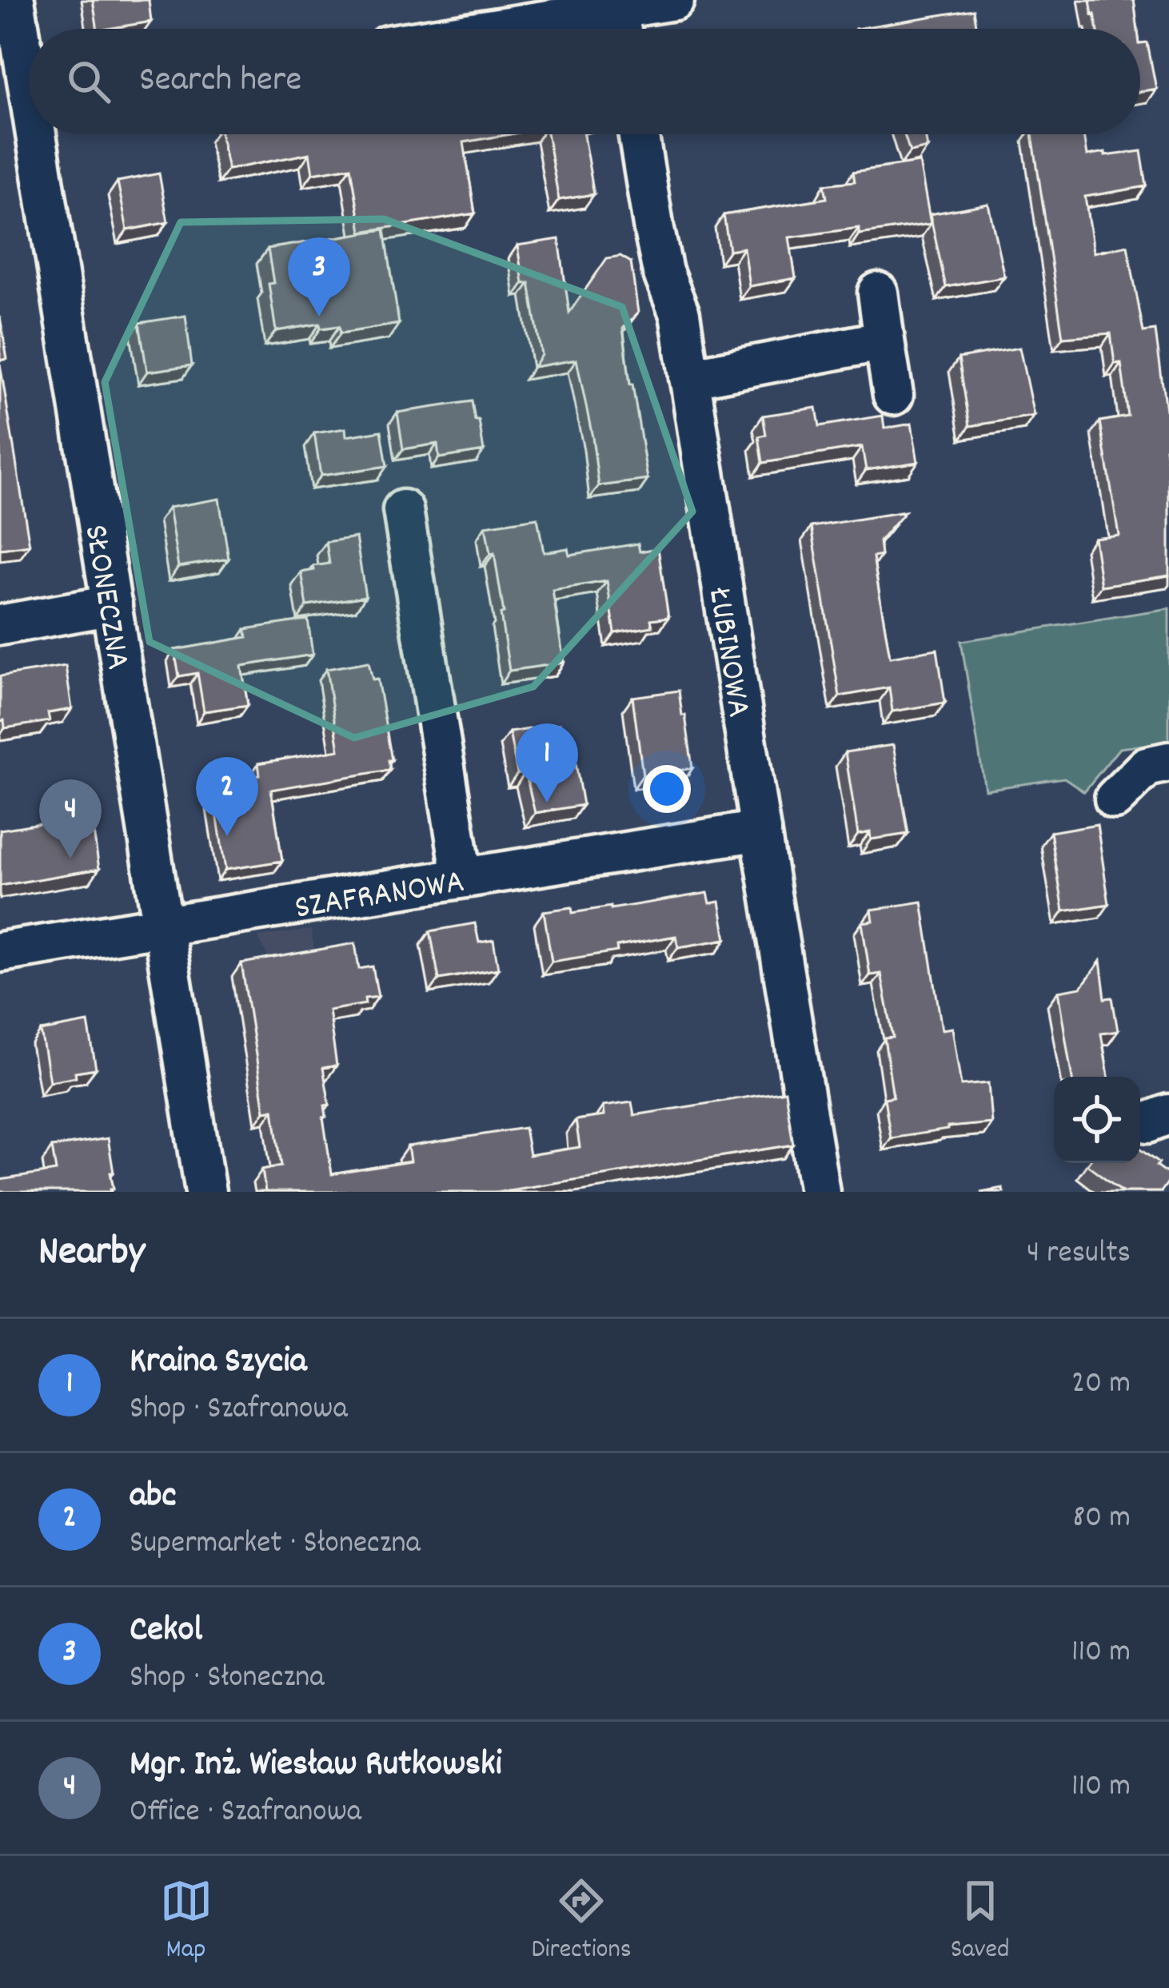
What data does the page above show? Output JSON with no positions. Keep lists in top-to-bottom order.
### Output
{
  "streets": {
    "street": ["SŁONECZNA", "ŁUBINOWA", "SZAFRANOWA"]
  },
  "crossings": [
    ["SŁONECZNA", "SZAFRANOWA"],
    ["ŁUBINOWA", "SZAFRANOWA"]
  ],
  "page": {
    "search": "Search here",
    "pins": [
      "3",
      "1",
      "2",
      "4"
    ],
    "heading": ["Nearby", "4 results"],
    "list": [
      {
        "mark": "1",
        "name": "Kraina Szycia",
        "note": "Shop · Szafranowa",
        "value": "20 m"
      },
      {
        "mark": "2",
        "name": "abc",
        "note": "Supermarket · Słoneczna",
        "value": "80 m"
      },
      {
        "mark": "3",
        "name": "Cekol",
        "note": "Shop · Słoneczna",
        "value": "110 m"
      },
      {
        "mark": "4",
        "name": "Mgr. Inż. Wiesław Rutkowski",
        "note": "Office · Szafranowa",
        "value": "110 m"
      }
    ],
    "nav": ["Map", "Directions", "Saved"]
  }
}
